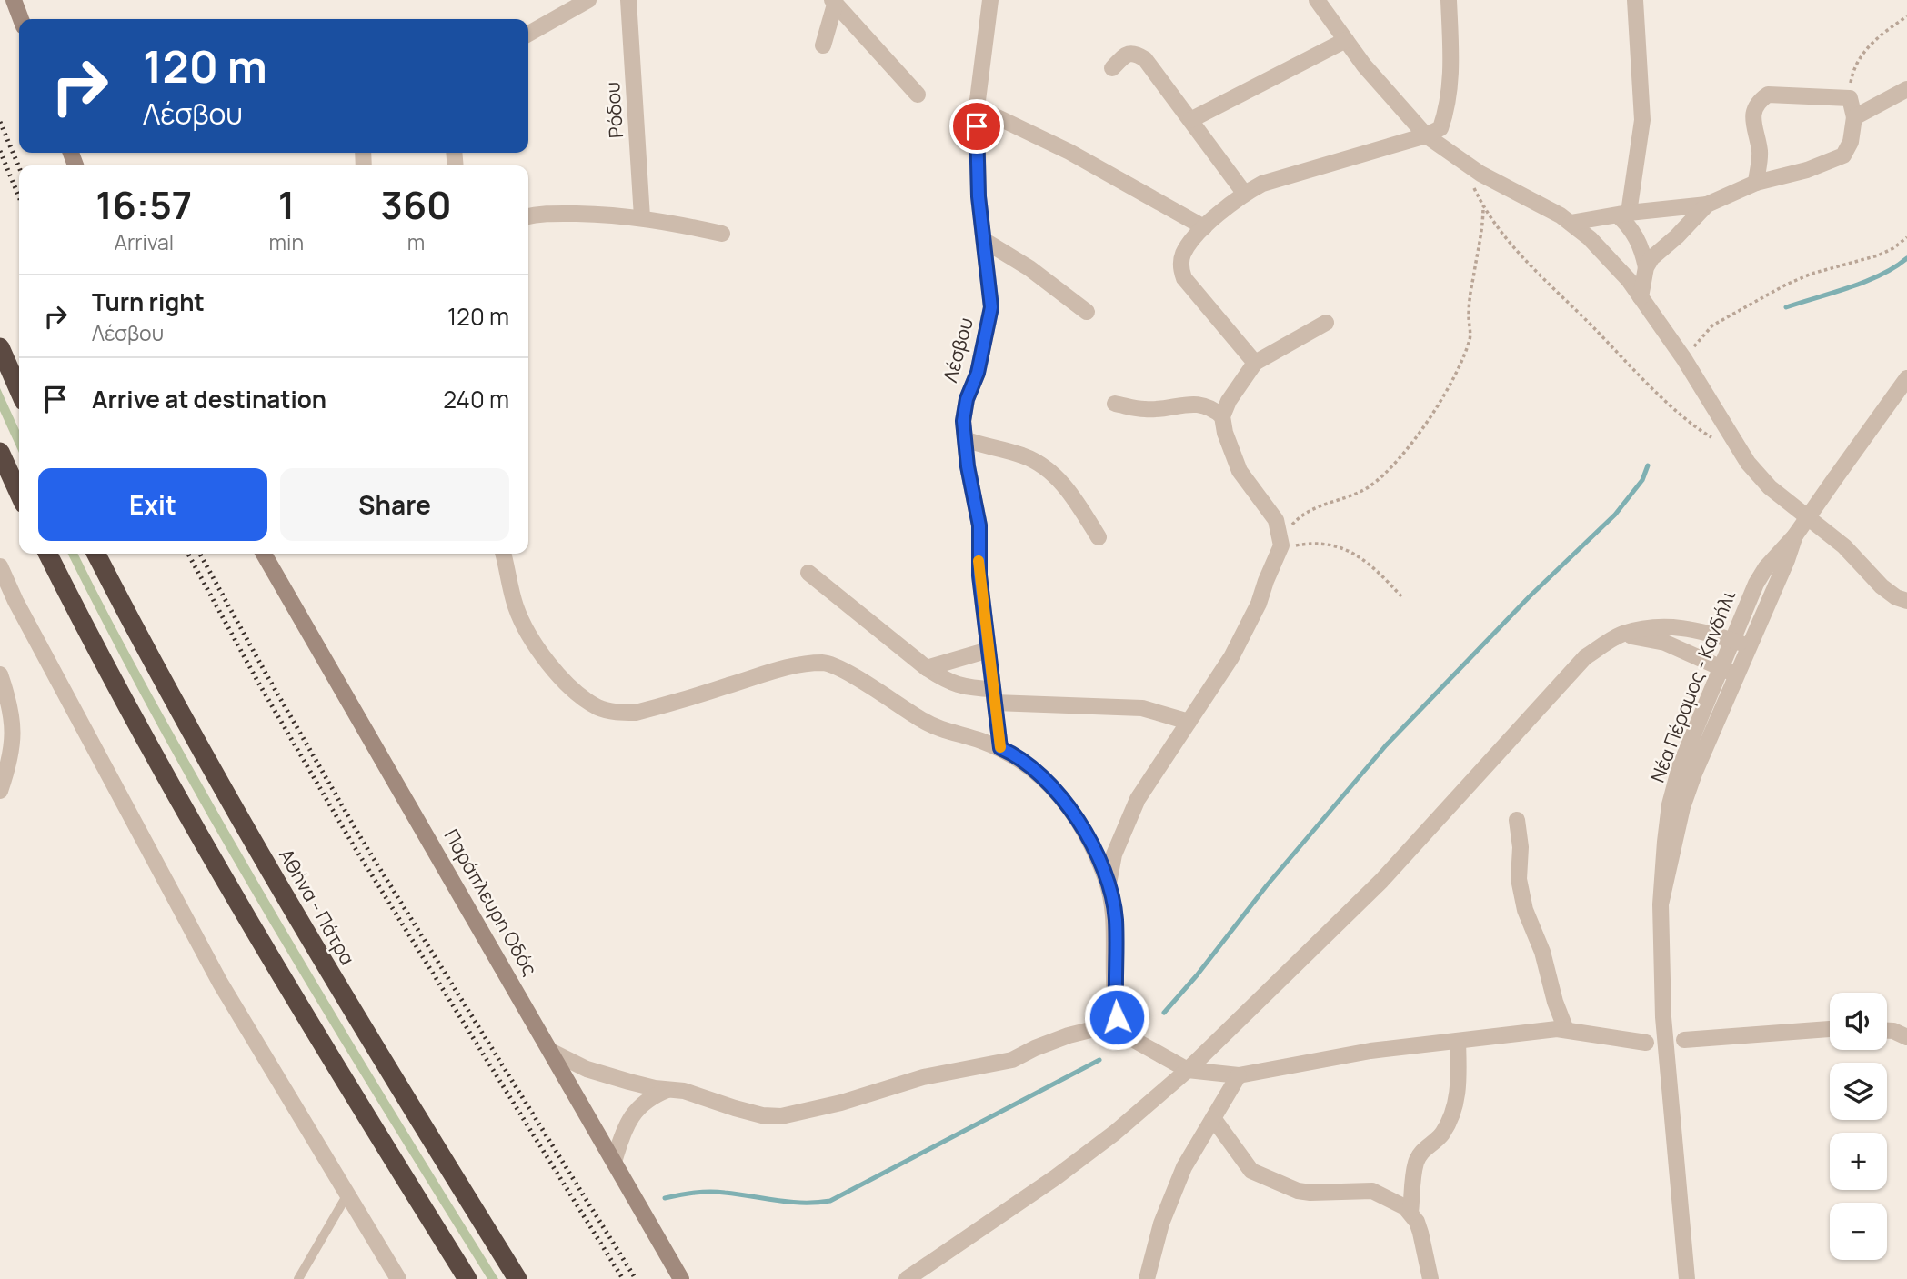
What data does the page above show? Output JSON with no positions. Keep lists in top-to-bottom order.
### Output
{
  "streets": {
    "highway": ["Αθήνα - Πάτρα"],
    "main road": ["Παράπλευρη Οδός"],
    "street": ["Ρόδου", "Λέσβου", "Νέα Πέραμος - Κανδήλι"]
  },
  "page": {
    "turn": ["120 m", "Λέσβου"],
    "eta": [
      "16:57",
      "Arrival",
      "1",
      "min",
      "360",
      "m"
    ],
    "list": [
      {
        "name": "Turn right",
        "note": "Λέσβου",
        "value": "120 m"
      },
      {
        "name": "Arrive at destination",
        "value": "240 m"
      }
    ],
    "buttons": ["Exit", "Share"],
    "map_buttons": ["+", "−"]
  }
}
